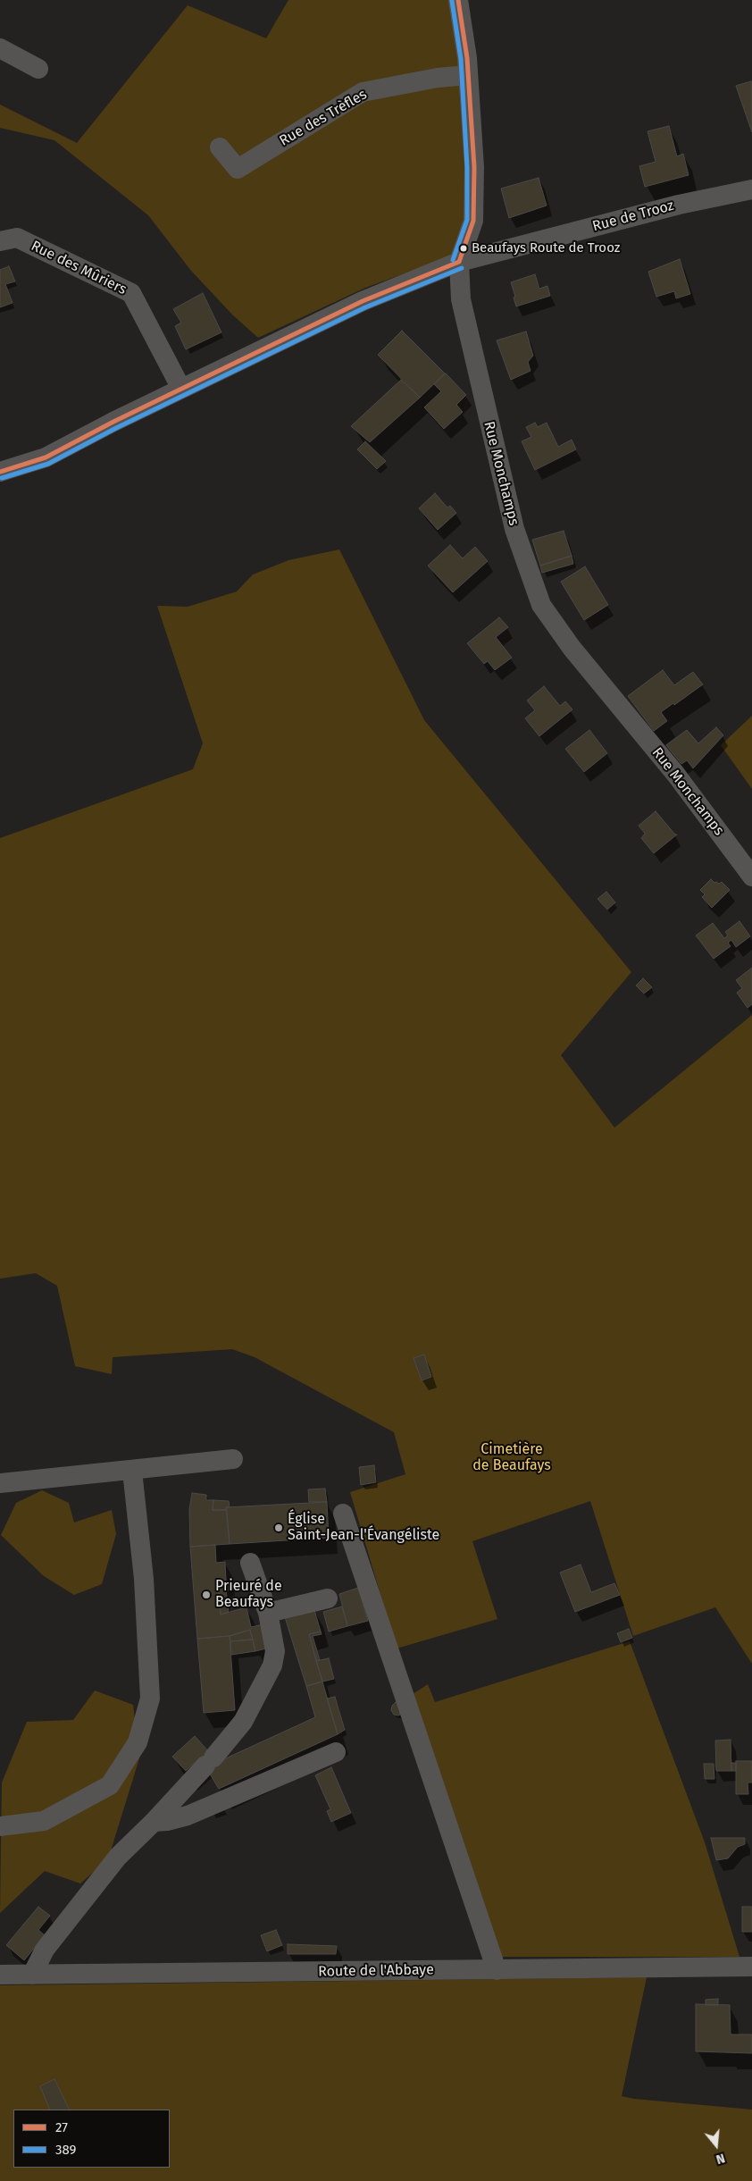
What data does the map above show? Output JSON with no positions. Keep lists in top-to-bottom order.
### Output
{
  "streets": {
    "street": [
      "Rue des Trèfles",
      "Rue de Trooz",
      "Rue des Mûriers",
      "Rue Monchamps",
      "Route de l'Abbaye"
    ]
  },
  "crossings": [
    ["Rue des Trèfles", "Rue Monchamps"],
    ["Rue de Trooz", "Rue des Mûriers"],
    ["Rue de Trooz", "Rue Monchamps"]
  ],
  "parks": ["Cimetière de Beaufays"],
  "places": ["Beaufays Route de Trooz", "Église Saint-Jean-l'Évangéliste", "Prieuré de Beaufays"],
  "lines": ["transit line 27", "transit line 389"],
  "legend": ["27", "389"],
  "north": "bottom"
}
